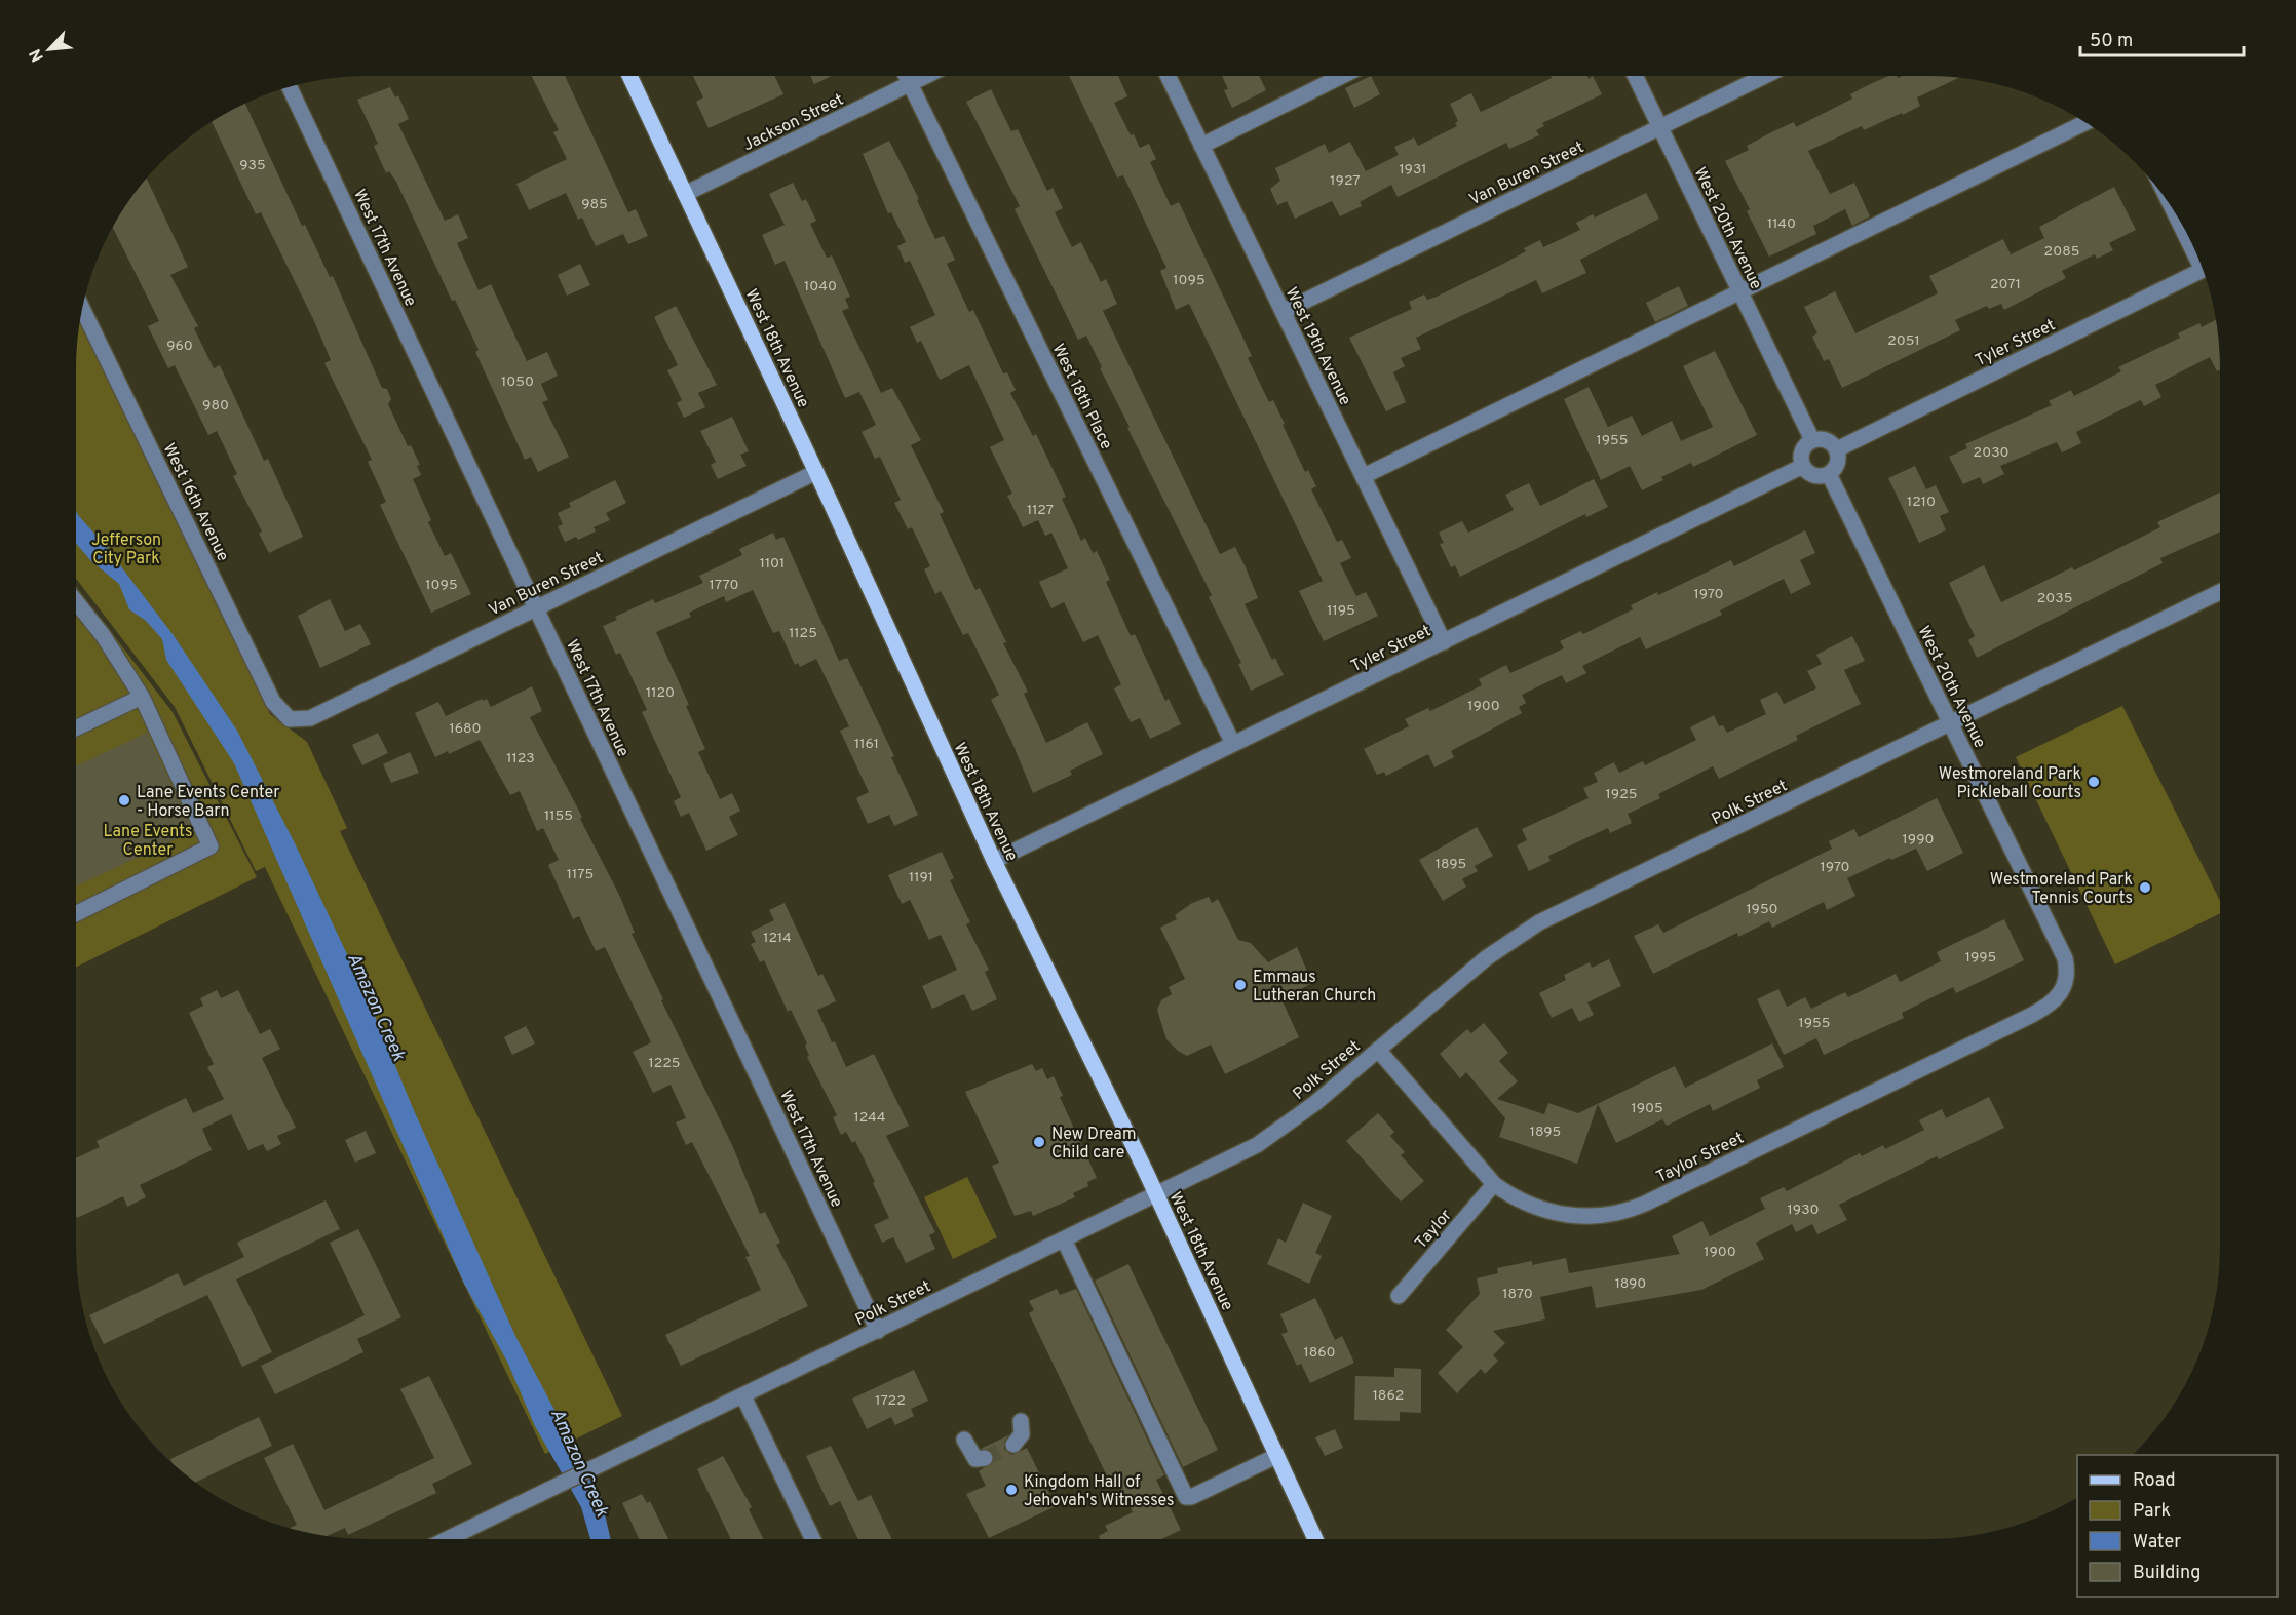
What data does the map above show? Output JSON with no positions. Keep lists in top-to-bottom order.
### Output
{
  "streets": {
    "main road": ["West 18th Avenue"],
    "street": [
      "Jackson Street",
      "Van Buren Street",
      "West 20th Avenue",
      "West 17th Avenue",
      "Tyler Street",
      "West 19th Avenue",
      "West 18th Place",
      "West 16th Avenue",
      "Polk Street",
      "Taylor Street",
      "Taylor"
    ]
  },
  "crossings": [
    ["Jackson Street", "West 18th Avenue"],
    ["Jackson Street", "West 18th Place"],
    ["Van Buren Street", "West 20th Avenue"],
    ["Van Buren Street", "West 17th Avenue"],
    ["Van Buren Street", "West 19th Avenue"],
    ["Van Buren Street", "West 18th Avenue"],
    ["Van Buren Street", "West 16th Avenue"],
    ["West 20th Avenue", "Tyler Street"],
    ["West 20th Avenue", "Polk Street"],
    ["West 20th Avenue", "Taylor Street"],
    ["West 17th Avenue", "Polk Street"],
    ["Tyler Street", "West 19th Avenue"],
    ["Tyler Street", "West 18th Avenue"],
    ["Tyler Street", "West 18th Place"],
    ["West 18th Avenue", "Polk Street"],
    ["Polk Street", "Taylor Street"],
    ["Taylor Street", "Taylor"]
  ],
  "water": ["Amazon Creek"],
  "parks": ["Jefferson City Park", "Lane Events Center"],
  "places": [
    "Westmoreland Park Pickleball Courts",
    "Lane Events Center - Horse Barn",
    "Westmoreland Park Tennis Courts",
    "Emmaus Lutheran Church",
    "New Dream Child care",
    "Kingdom Hall of Jehovah's Witnesses"
  ],
  "house_numbers": [
    "935",
    "1931",
    "1927",
    "985",
    "1140",
    "2085",
    "1095",
    "2071",
    "1040",
    "2051",
    "960",
    "1050",
    "980",
    "1955",
    "2030",
    "1210",
    "1127",
    "1101",
    "1095",
    "1770",
    "1970",
    "2035",
    "1195",
    "1125",
    "1120",
    "1900",
    "1680",
    "1161",
    "1123",
    "1925",
    "1155",
    "1990",
    "1895",
    "1970",
    "1175",
    "1191",
    "1950",
    "1214",
    "1995",
    "1955",
    "1225",
    "1905",
    "1244",
    "1895",
    "1930",
    "1900",
    "1890",
    "1870",
    "1860",
    "1862",
    "1722"
  ],
  "legend": [
    "Road",
    "Park",
    "Water",
    "Building"
  ],
  "scale_bar": "50 m",
  "north": "bottom left"
}
